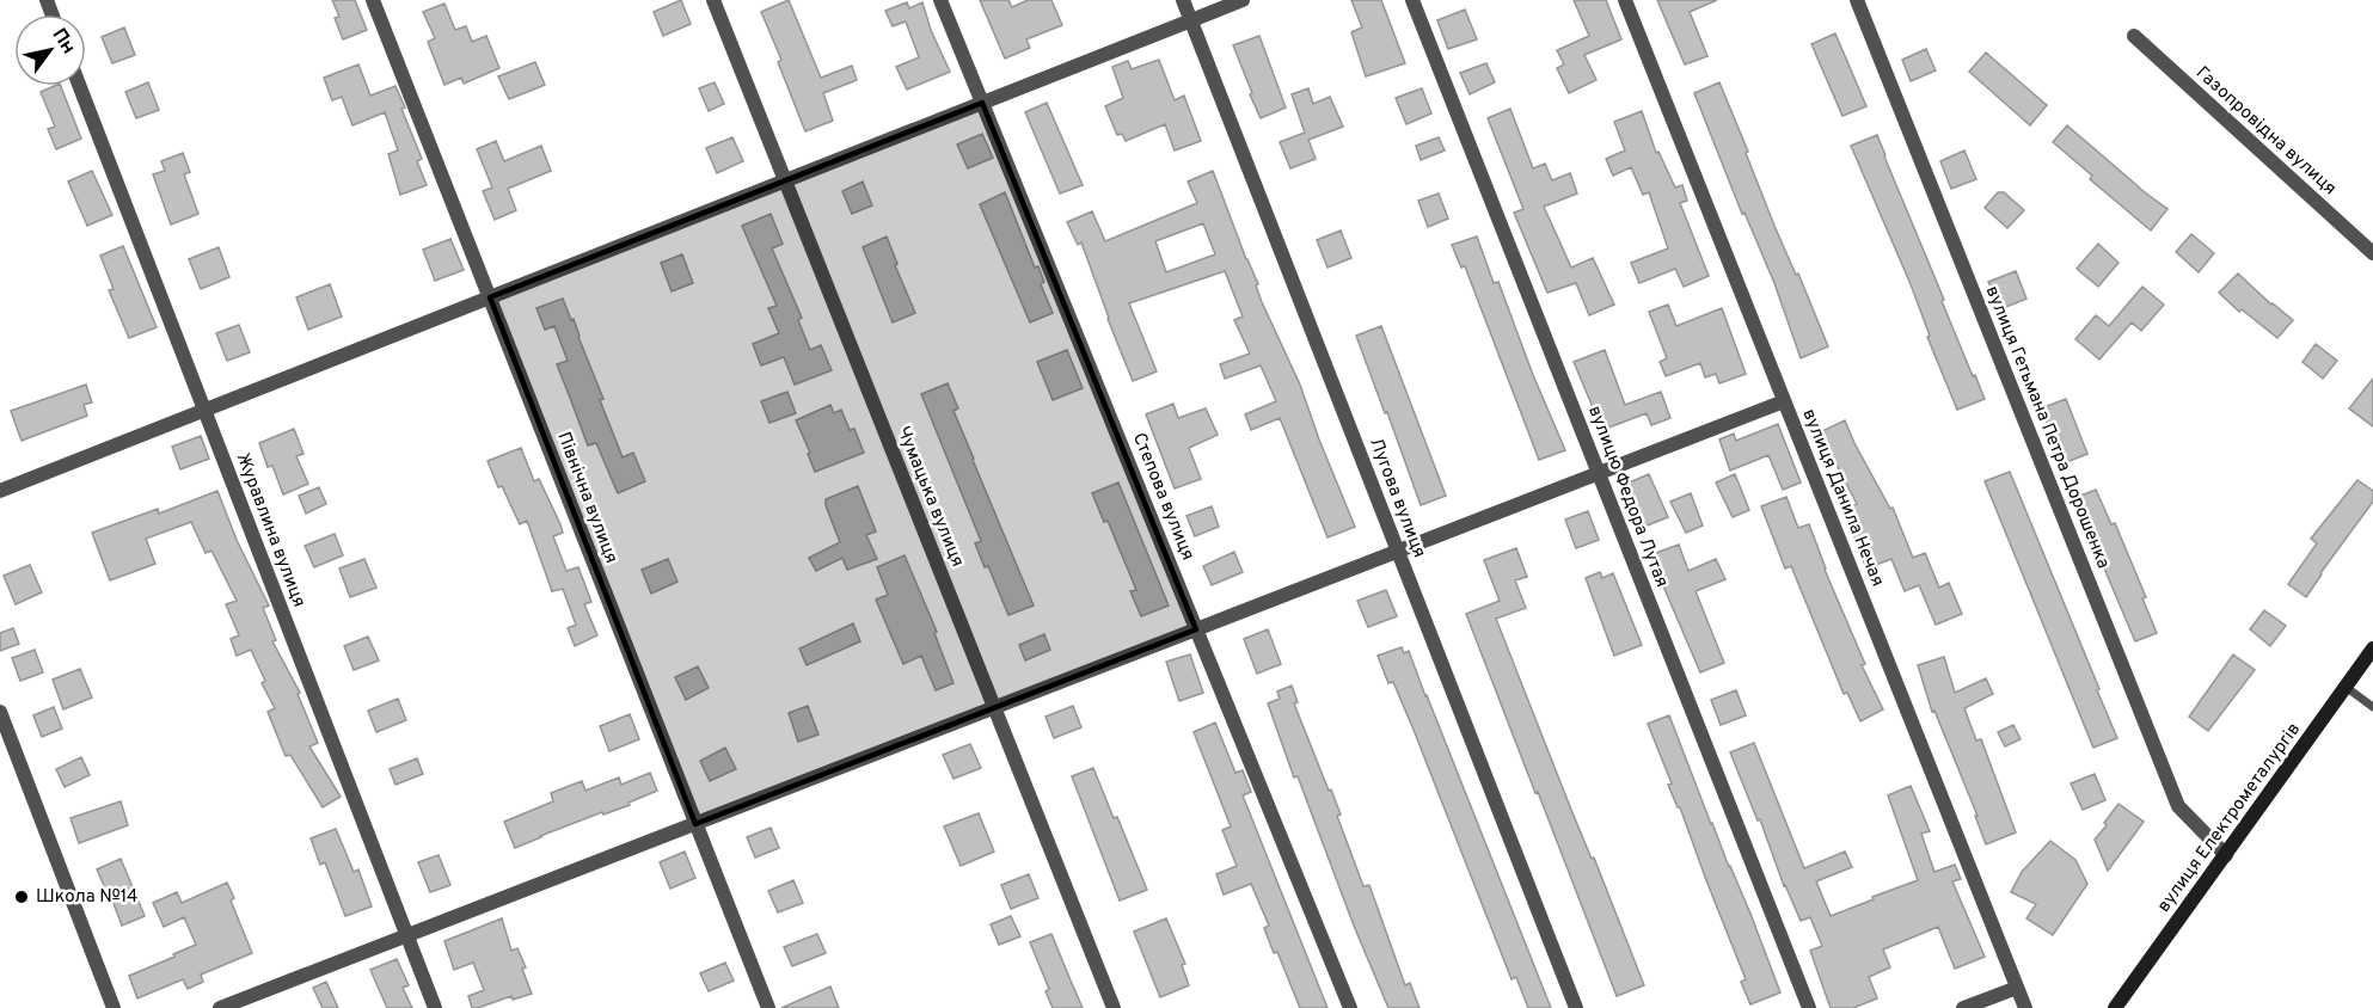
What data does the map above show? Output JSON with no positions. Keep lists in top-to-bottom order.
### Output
{
  "streets": {
    "main road": ["вулиця Електрометалургів"],
    "street": [
      "Газопровідна вулиця",
      "вулиця Гетьмана Петра Дорошенка",
      "Чумацька вулиця",
      "Степова вулиця",
      "вулицю Федора Лутая",
      "Північна вулиця",
      "Лугова вулиця",
      "вулиця Данила Нечая",
      "Журавлина вулиця"
    ]
  },
  "crossings": [
    ["вулиця Гетьмана Петра Дорошенка", "вулиця Електрометалургів"]
  ],
  "places": ["Школа №14"],
  "north": "top right"
}
